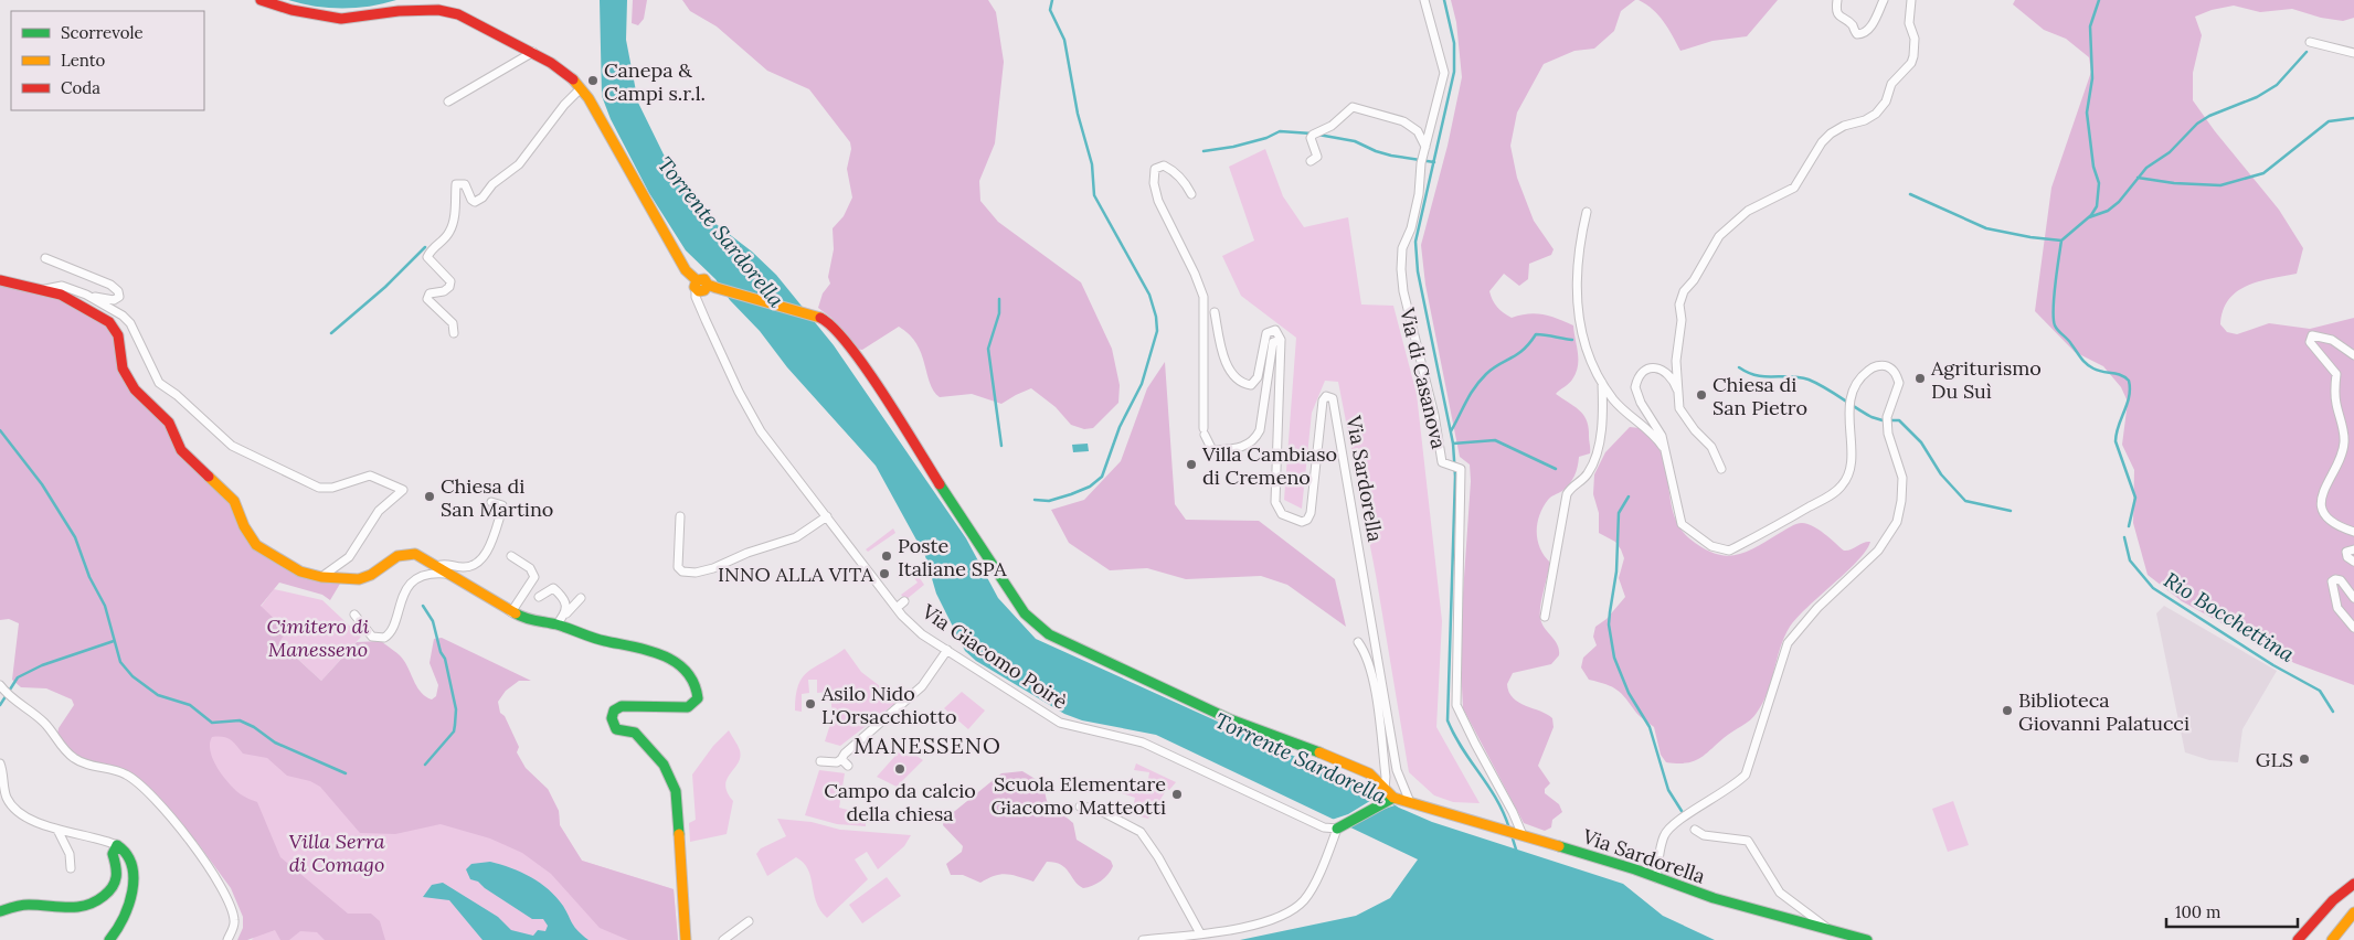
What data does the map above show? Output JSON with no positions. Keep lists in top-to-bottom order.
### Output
{
  "streets": {
    "main road": ["Via Sardorella", "Via Giacomo Poirè"],
    "street": ["Via di Casanova"]
  },
  "crossings": [
    ["Via di Casanova", "Via Sardorella"],
    ["Via Sardorella", "Via Giacomo Poirè"]
  ],
  "districts": ["MANESSENO"],
  "water": ["Torrente Sardorella", "Rio Bocchettina"],
  "parks": ["Cimitero di Manesseno", "Villa Serra di Comago"],
  "places": [
    "Canepa & Campi s.r.l.",
    "Agriturismo Du Suì",
    "Chiesa di San Pietro",
    "Villa Cambiaso di Cremeno",
    "Chiesa di San Martino",
    "Poste Italiane SPA",
    "INNO ALLA VITA",
    "Asilo Nido L'Orsacchiotto",
    "Biblioteca Giovanni Palatucci",
    "GLS",
    "Campo da calcio della chiesa",
    "Scuola Elementare Giacomo Matteotti"
  ],
  "legend": ["Scorrevole", "Lento", "Coda"],
  "scale_bar": "100 m"
}
